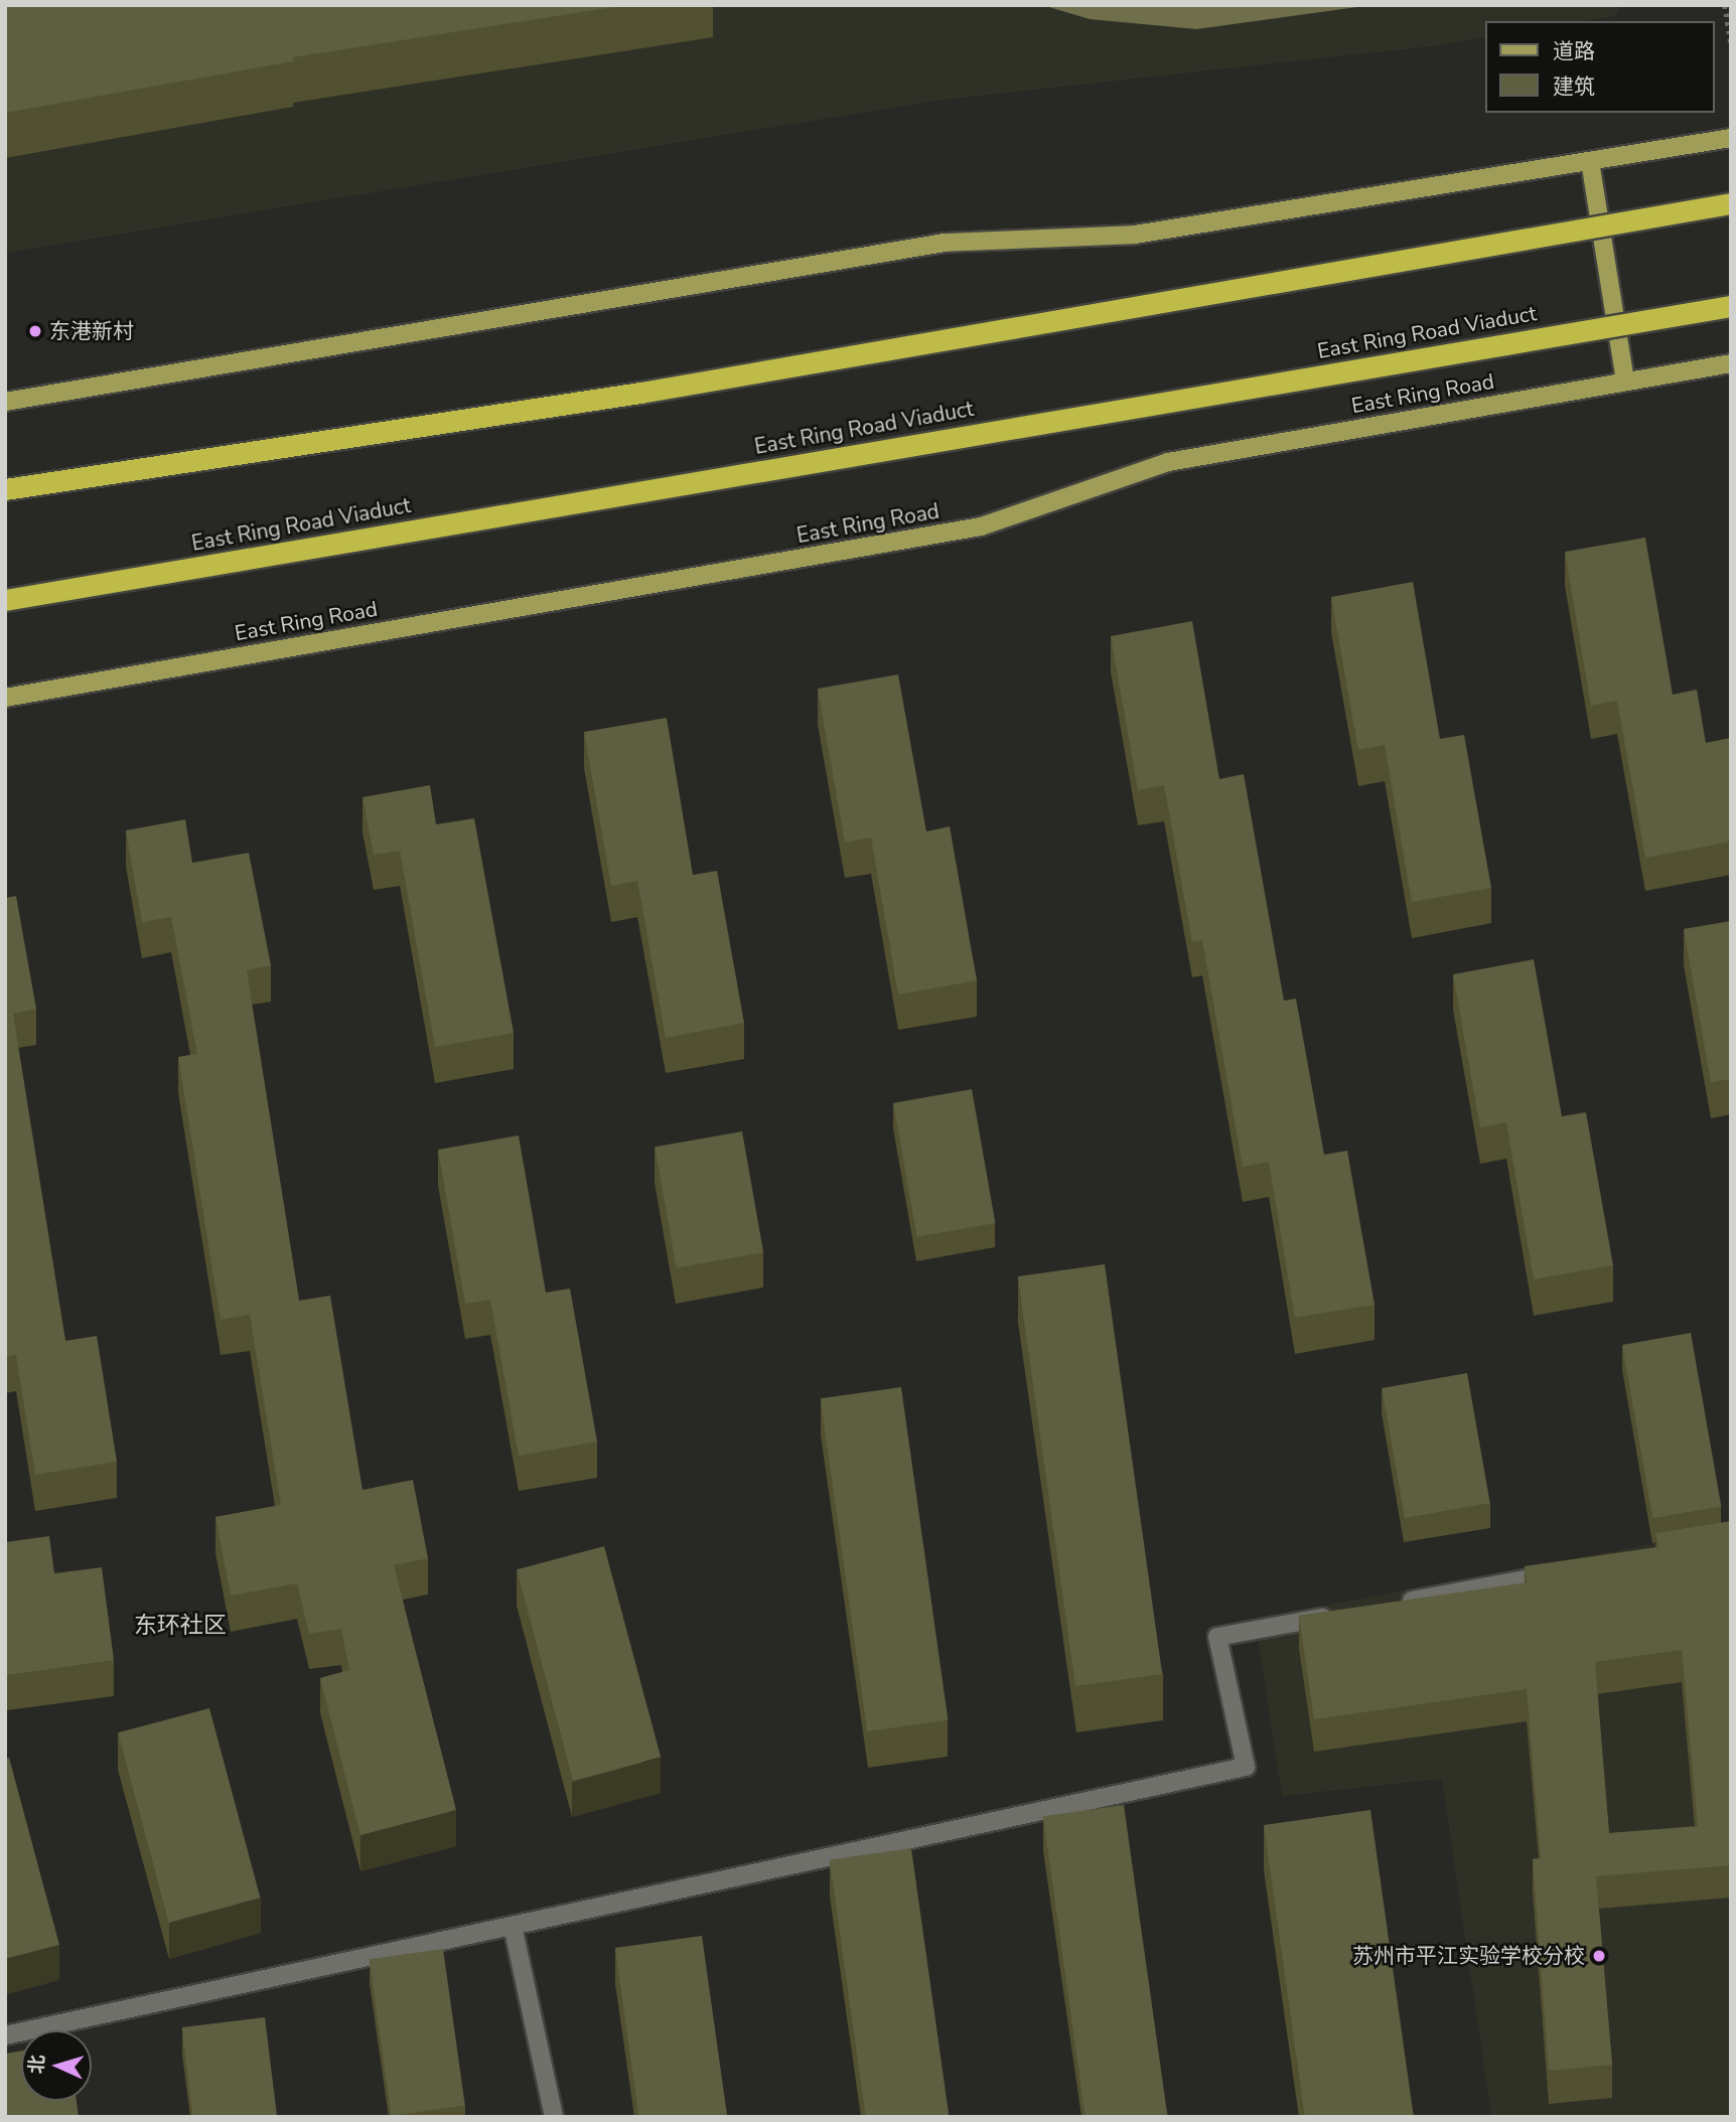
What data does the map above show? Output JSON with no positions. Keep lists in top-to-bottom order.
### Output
{
  "streets": {
    "highway": ["East Ring Road Viaduct"],
    "main road": ["East Ring Road"]
  },
  "districts": ["东环社区"],
  "places": ["东港新村", "苏州市平江实验学校分校"],
  "legend": ["道路", "建筑"],
  "north": "left"
}
